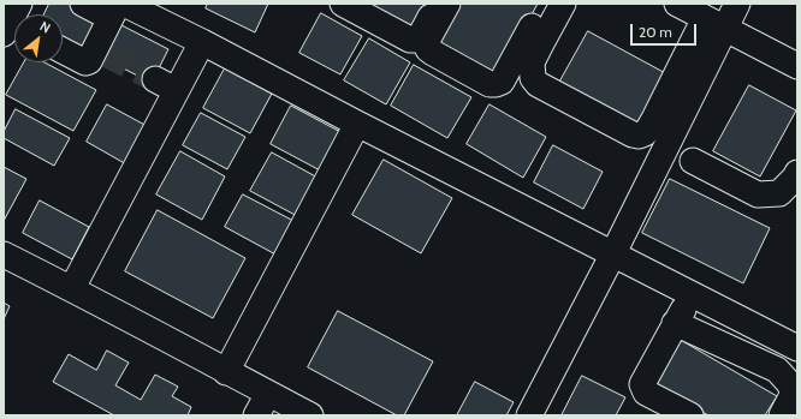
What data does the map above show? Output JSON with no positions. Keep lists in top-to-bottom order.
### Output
{
  "scale_bar": "20 m",
  "north": "top right"
}
